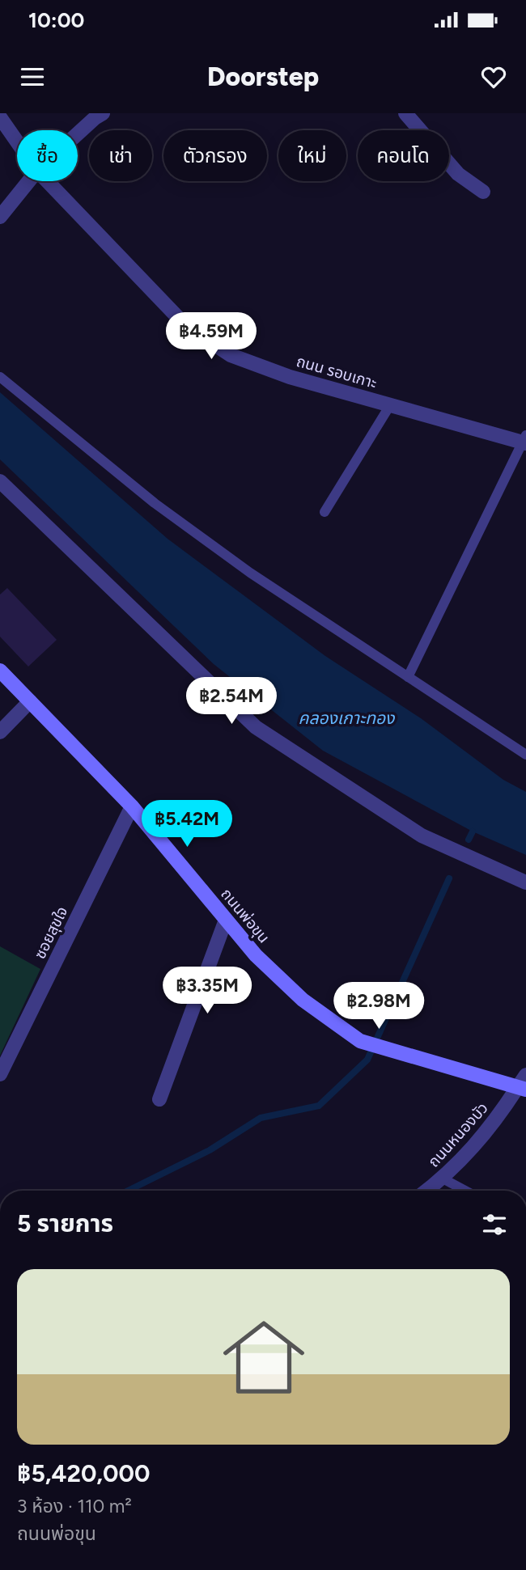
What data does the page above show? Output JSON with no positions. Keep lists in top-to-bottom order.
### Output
{
  "streets": {
    "main road": ["ถนนพ่อขุน"],
    "street": ["ถนน รอบเกาะ", "ซอยสุขใจ", "ถนนหนองบัว"]
  },
  "crossings": [
    ["ถนนพ่อขุน", "ซอยสุขใจ"],
    ["ถนนพ่อขุน", "ถนนหนองบัว"]
  ],
  "water": ["คลองเกาะทอง"],
  "page": {
    "status": "10:00",
    "header": "Doorstep",
    "chip": [
      "ซื้อ",
      "เช่า",
      "ตัวกรอง",
      "ใหม่",
      "คอนโด"
    ],
    "price": [
      "฿4.59M",
      "฿2.54M",
      "฿5.42M",
      "฿3.35M",
      "฿2.98M"
    ],
    "heading": "5 รายการ",
    "list": [
      {
        "name": "฿5,420,000",
        "note": "3 ห้อง · 110 m² · ถนนพ่อขุน"
      }
    ]
  }
}
